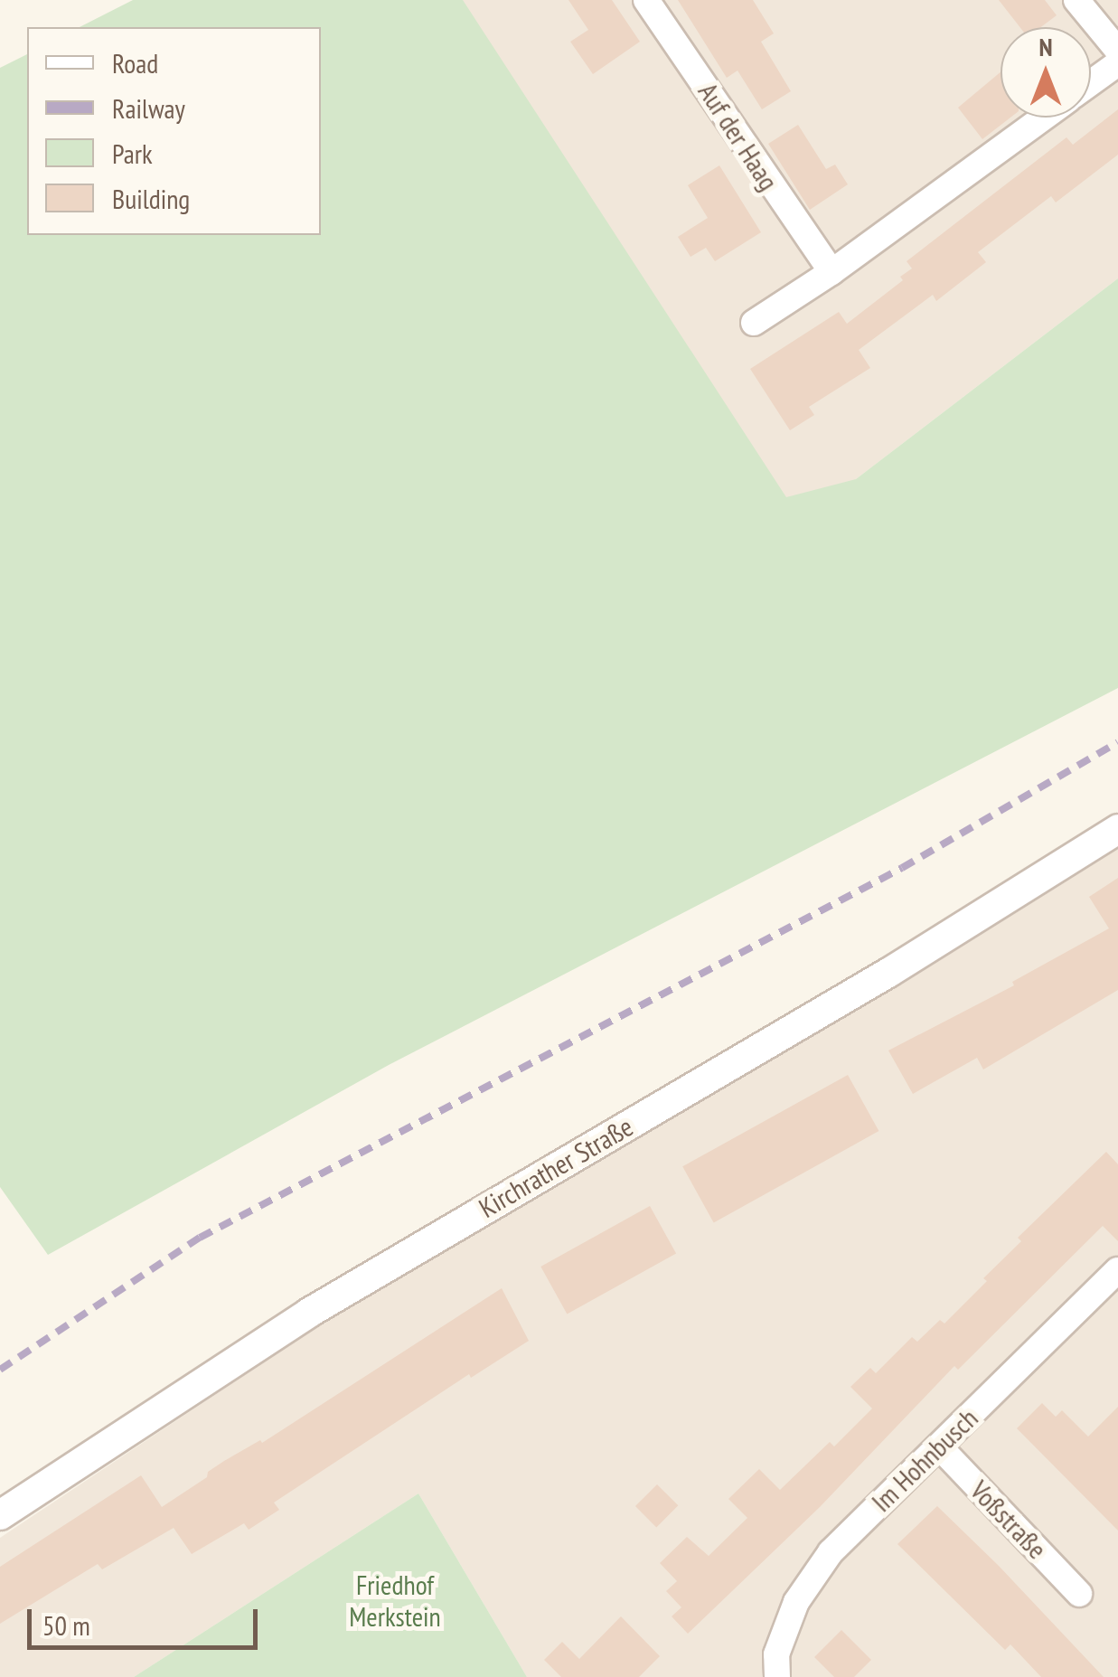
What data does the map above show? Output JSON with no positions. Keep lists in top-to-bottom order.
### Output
{
  "streets": {
    "street": [
      "Auf der Haag",
      "Kirchrather Straße",
      "Im Hohnbusch",
      "Voßstraße"
    ]
  },
  "crossings": [
    ["Im Hohnbusch", "Voßstraße"]
  ],
  "parks": ["Friedhof Merkstein"],
  "legend": [
    "Road",
    "Railway",
    "Park",
    "Building"
  ],
  "scale_bar": "50 m",
  "north": "top"
}
